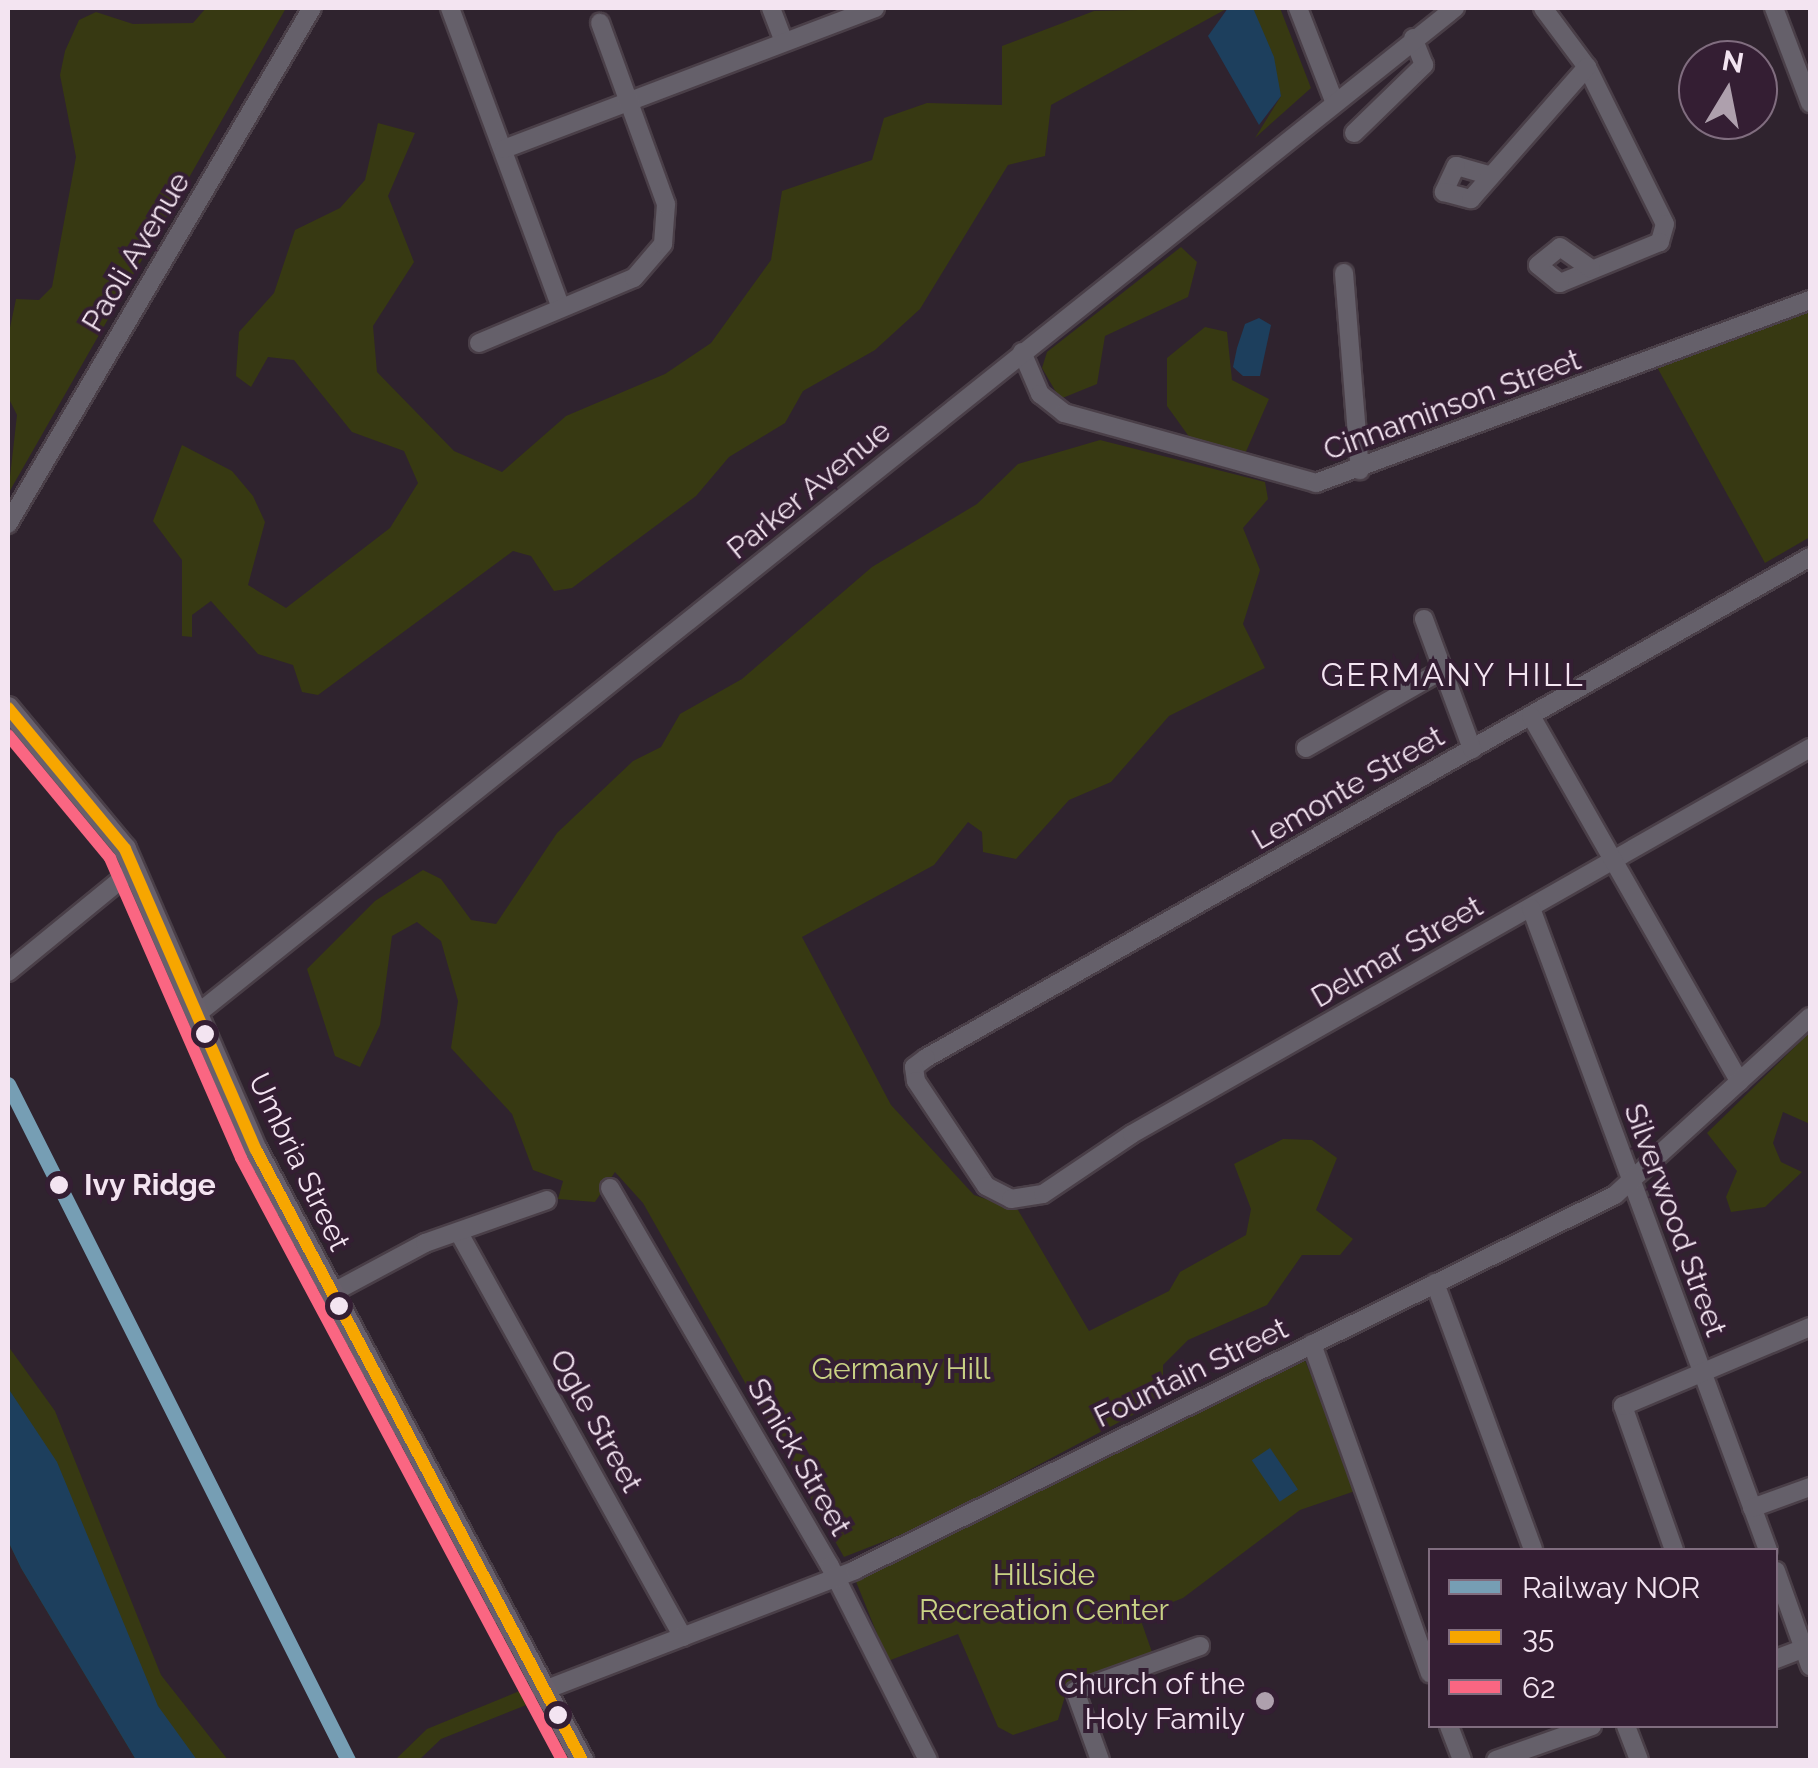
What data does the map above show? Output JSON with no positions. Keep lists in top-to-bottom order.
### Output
{
  "streets": {
    "main road": ["Umbria Street"],
    "street": [
      "Paoli Avenue",
      "Cinnaminson Street",
      "Parker Avenue",
      "Lemonte Street",
      "Delmar Street",
      "Silverwood Street",
      "Fountain Street",
      "Ogle Street",
      "Smick Street"
    ]
  },
  "crossings": [
    ["Cinnaminson Street", "Parker Avenue"],
    ["Parker Avenue", "Umbria Street"],
    ["Lemonte Street", "Delmar Street"],
    ["Delmar Street", "Silverwood Street"],
    ["Umbria Street", "Fountain Street"],
    ["Silverwood Street", "Fountain Street"],
    ["Fountain Street", "Ogle Street"],
    ["Fountain Street", "Smick Street"]
  ],
  "districts": ["GERMANY HILL"],
  "parks": ["Germany Hill", "Hillside Recreation Center"],
  "places": ["Ivy Ridge", "Church of the Holy Family"],
  "lines": ["transit line 35", "transit line 62", "rail line NOR"],
  "legend": ["Railway NOR", "35", "62"],
  "north": "top"
}
